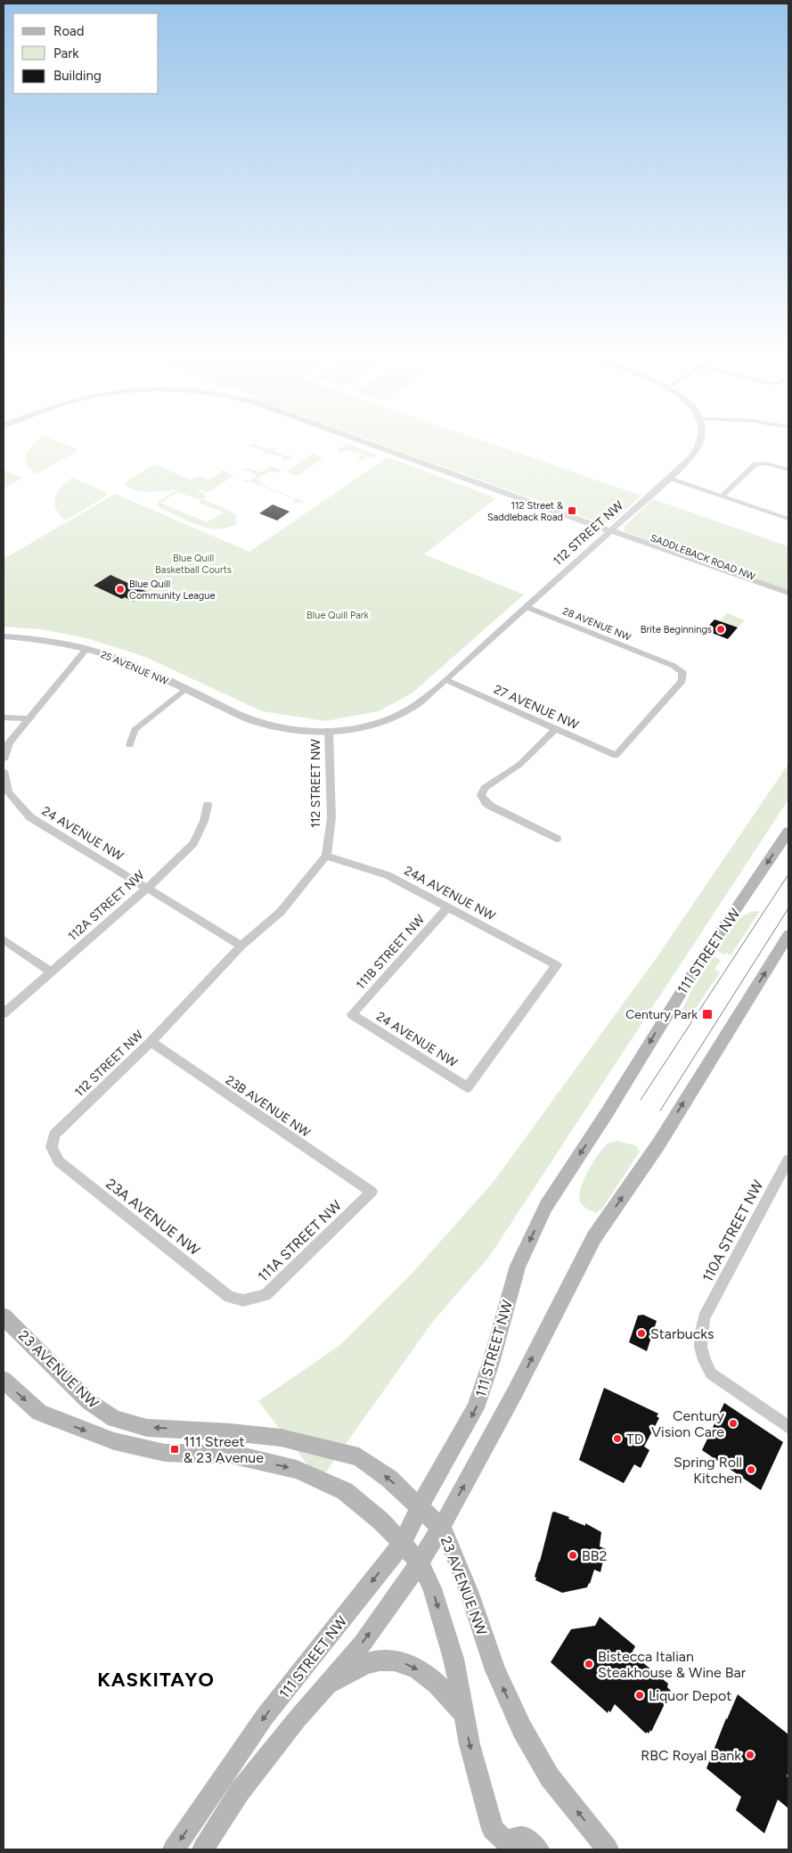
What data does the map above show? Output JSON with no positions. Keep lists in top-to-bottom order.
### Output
{
  "streets": {
    "main road": ["111 STREET NW", "23 AVENUE NW"],
    "street": [
      "112 STREET NW",
      "SADDLEBACK ROAD NW",
      "28 AVENUE NW",
      "25 AVENUE NW",
      "27 AVENUE NW",
      "24 AVENUE NW",
      "24A AVENUE NW",
      "112A STREET NW",
      "111B STREET NW",
      "23B AVENUE NW",
      "23A AVENUE NW",
      "110A STREET NW",
      "111A STREET NW"
    ]
  },
  "crossings": [
    ["112 STREET NW", "SADDLEBACK ROAD NW"],
    ["112 STREET NW", "28 AVENUE NW"],
    ["112 STREET NW", "25 AVENUE NW"],
    ["112 STREET NW", "27 AVENUE NW"],
    ["112 STREET NW", "24 AVENUE NW"],
    ["112 STREET NW", "24A AVENUE NW"],
    ["112 STREET NW", "23B AVENUE NW"],
    ["112 STREET NW", "23A AVENUE NW"],
    ["28 AVENUE NW", "27 AVENUE NW"],
    ["24 AVENUE NW", "24A AVENUE NW"],
    ["24 AVENUE NW", "112A STREET NW"],
    ["24 AVENUE NW", "111B STREET NW"],
    ["24A AVENUE NW", "111B STREET NW"],
    ["111 STREET NW", "23 AVENUE NW"],
    ["23B AVENUE NW", "111A STREET NW"],
    ["23A AVENUE NW", "111A STREET NW"]
  ],
  "districts": ["KASKITAYO"],
  "parks": ["Blue Quill Basketball Courts", "Blue Quill Park"],
  "places": {
    "transit": ["112 Street & Saddleback Road", "Century Park", "111 Street & 23 Avenue"],
    "other": [
      "Blue Quill Community League",
      "Brite Beginnings",
      "Starbucks",
      "Century Vision Care",
      "TD",
      "Spring Roll Kitchen",
      "BB2",
      "Bistecca Italian Steakhouse & Wine Bar",
      "Liquor Depot",
      "RBC Royal Bank"
    ]
  },
  "legend": ["Road", "Park", "Building"]
}
